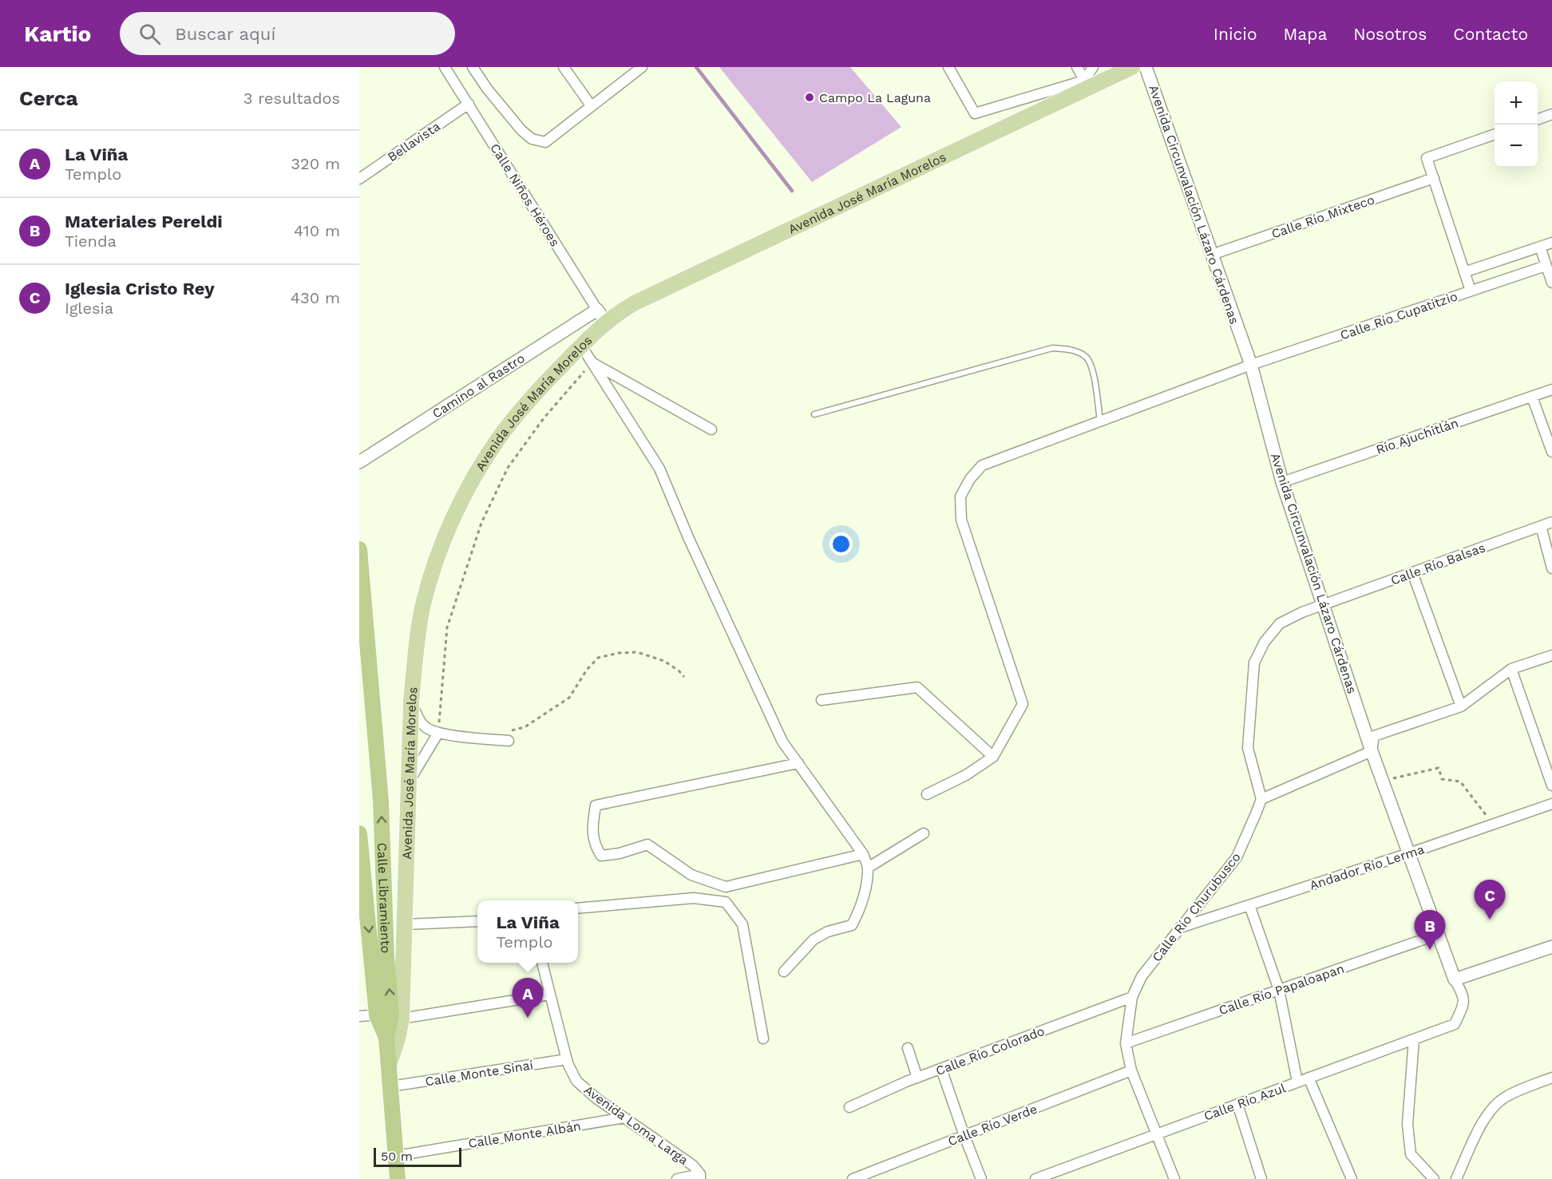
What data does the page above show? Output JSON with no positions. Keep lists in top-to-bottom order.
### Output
{
  "streets": {
    "highway": ["Calle Libramiento"],
    "main road": ["Avenida José María Morelos"],
    "street": [
      "Bellavista",
      "Calle Niños Héroes",
      "Avenida Circunvalación Lázaro Cárdenas",
      "Calle Río Mixteco",
      "Calle Río Cupatitzio",
      "Camino al Rastro",
      "Río Ajuchitlán",
      "Calle Río Balsas",
      "Andador Río Lerma",
      "Calle Río Churubusco",
      "Calle Río Papaloapan",
      "Calle Río Colorado",
      "Calle Monte Sinaí",
      "Calle Río Azul",
      "Avenida Loma Larga",
      "Calle Río Verde",
      "Calle Monte Albán"
    ]
  },
  "crossings": [
    ["Bellavista", "Calle Niños Héroes"],
    ["Avenida José María Morelos", "Calle Niños Héroes"],
    ["Avenida José María Morelos", "Camino al Rastro"],
    ["Avenida José María Morelos", "Calle Libramiento"],
    ["Calle Niños Héroes", "Camino al Rastro"],
    ["Avenida Circunvalación Lázaro Cárdenas", "Calle Río Mixteco"],
    ["Avenida Circunvalación Lázaro Cárdenas", "Calle Río Cupatitzio"],
    ["Avenida Circunvalación Lázaro Cárdenas", "Río Ajuchitlán"],
    ["Avenida Circunvalación Lázaro Cárdenas", "Calle Río Balsas"],
    ["Avenida Circunvalación Lázaro Cárdenas", "Andador Río Lerma"],
    ["Avenida Circunvalación Lázaro Cárdenas", "Calle Río Papaloapan"],
    ["Avenida Circunvalación Lázaro Cárdenas", "Calle Río Azul"],
    ["Andador Río Lerma", "Calle Río Churubusco"],
    ["Calle Libramiento", "Calle Monte Sinaí"],
    ["Calle Libramiento", "Calle Monte Albán"],
    ["Calle Río Churubusco", "Calle Río Papaloapan"],
    ["Calle Río Churubusco", "Calle Río Colorado"],
    ["Calle Río Churubusco", "Calle Río Azul"],
    ["Calle Río Churubusco", "Calle Río Verde"],
    ["Calle Monte Sinaí", "Avenida Loma Larga"],
    ["Avenida Loma Larga", "Calle Monte Albán"]
  ],
  "places": ["Campo La Laguna"],
  "scale_bar": "50 m",
  "page": {
    "header": "Kartio",
    "search": "Buscar aquí",
    "nav": [
      "Inicio",
      "Mapa",
      "Nosotros",
      "Contacto"
    ],
    "heading": ["Cerca", "3 resultados"],
    "map_buttons": ["+", "−"],
    "list": [
      {
        "mark": "A",
        "name": "La Viña",
        "note": "Templo",
        "value": "320 m"
      },
      {
        "mark": "B",
        "name": "Materiales Pereldi",
        "note": "Tienda",
        "value": "410 m"
      },
      {
        "mark": "C",
        "name": "Iglesia Cristo Rey",
        "note": "Iglesia",
        "value": "430 m"
      }
    ],
    "pins": ["C", "B", "A"],
    "popup": ["La Viña", "Templo"],
    "scale": "50 m"
  }
}
